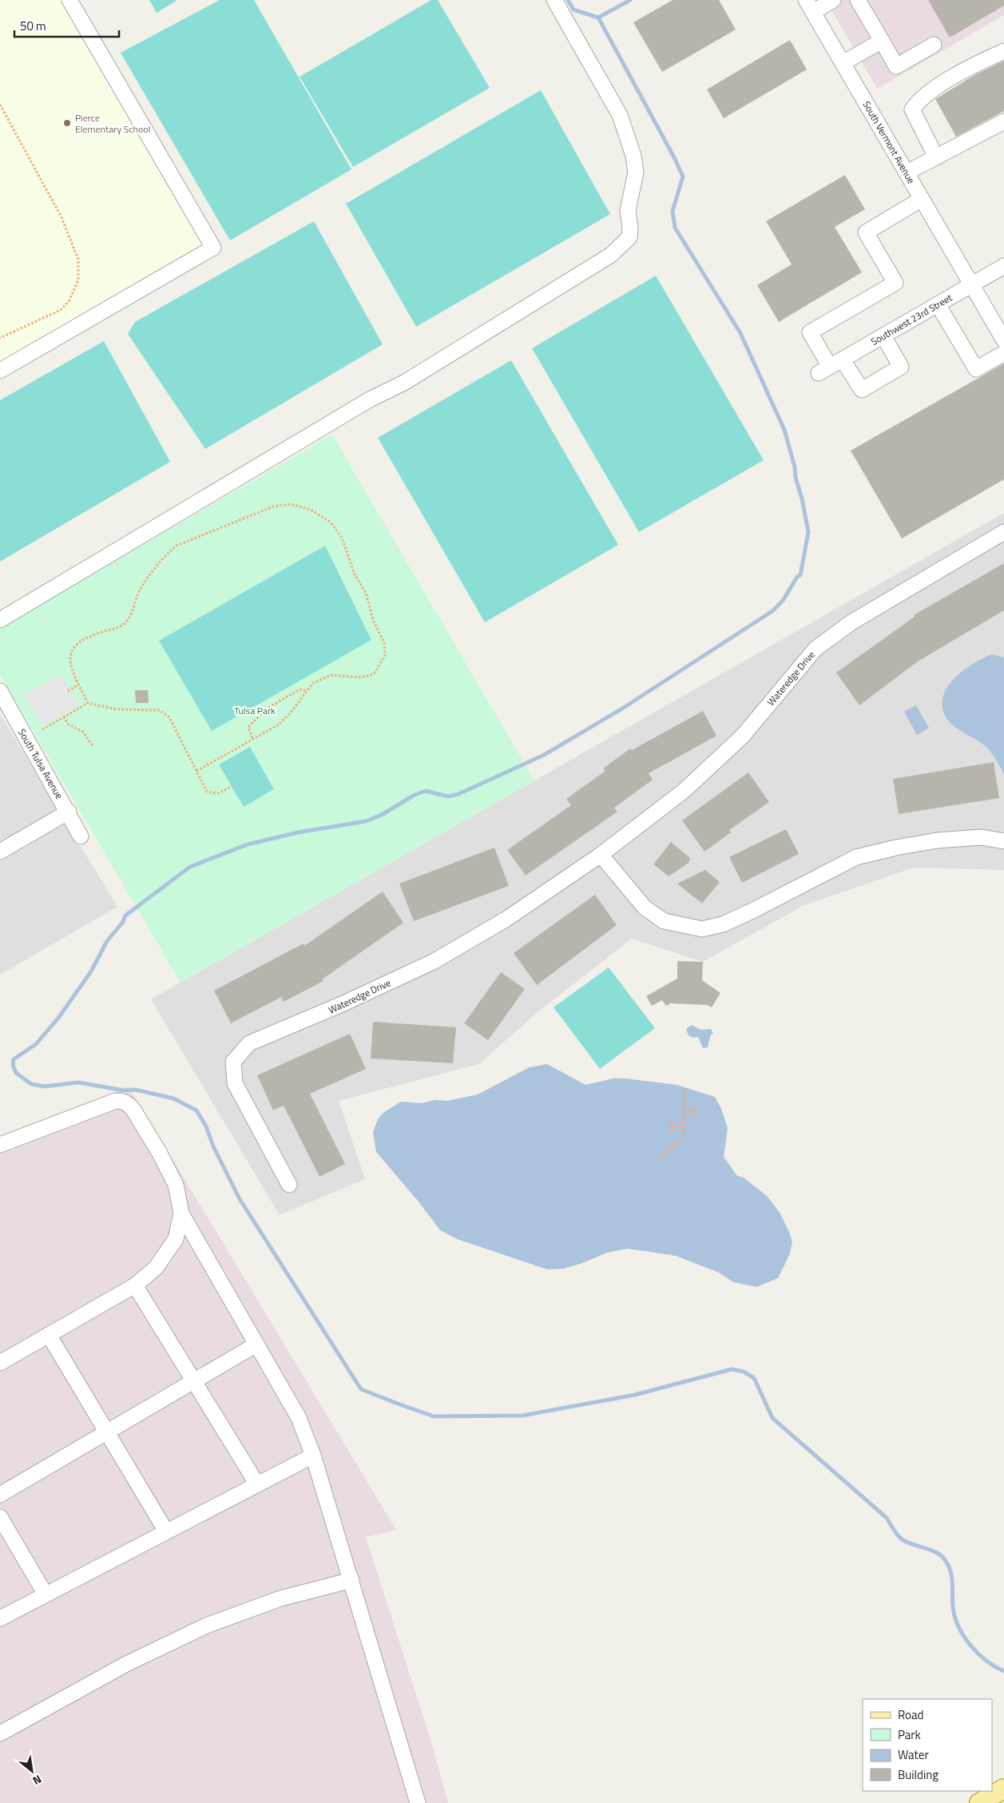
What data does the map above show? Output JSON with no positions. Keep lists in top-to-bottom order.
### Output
{
  "streets": {
    "street": [
      "South Vermont Avenue",
      "Southwest 23rd Street",
      "Wateredge Drive",
      "South Tulsa Avenue"
    ]
  },
  "crossings": [
    ["South Vermont Avenue", "Southwest 23rd Street"]
  ],
  "parks": ["Tulsa Park"],
  "places": ["Pierce Elementary School"],
  "legend": [
    "Road",
    "Park",
    "Water",
    "Building"
  ],
  "scale_bar": "50 m",
  "north": "bottom right"
}
